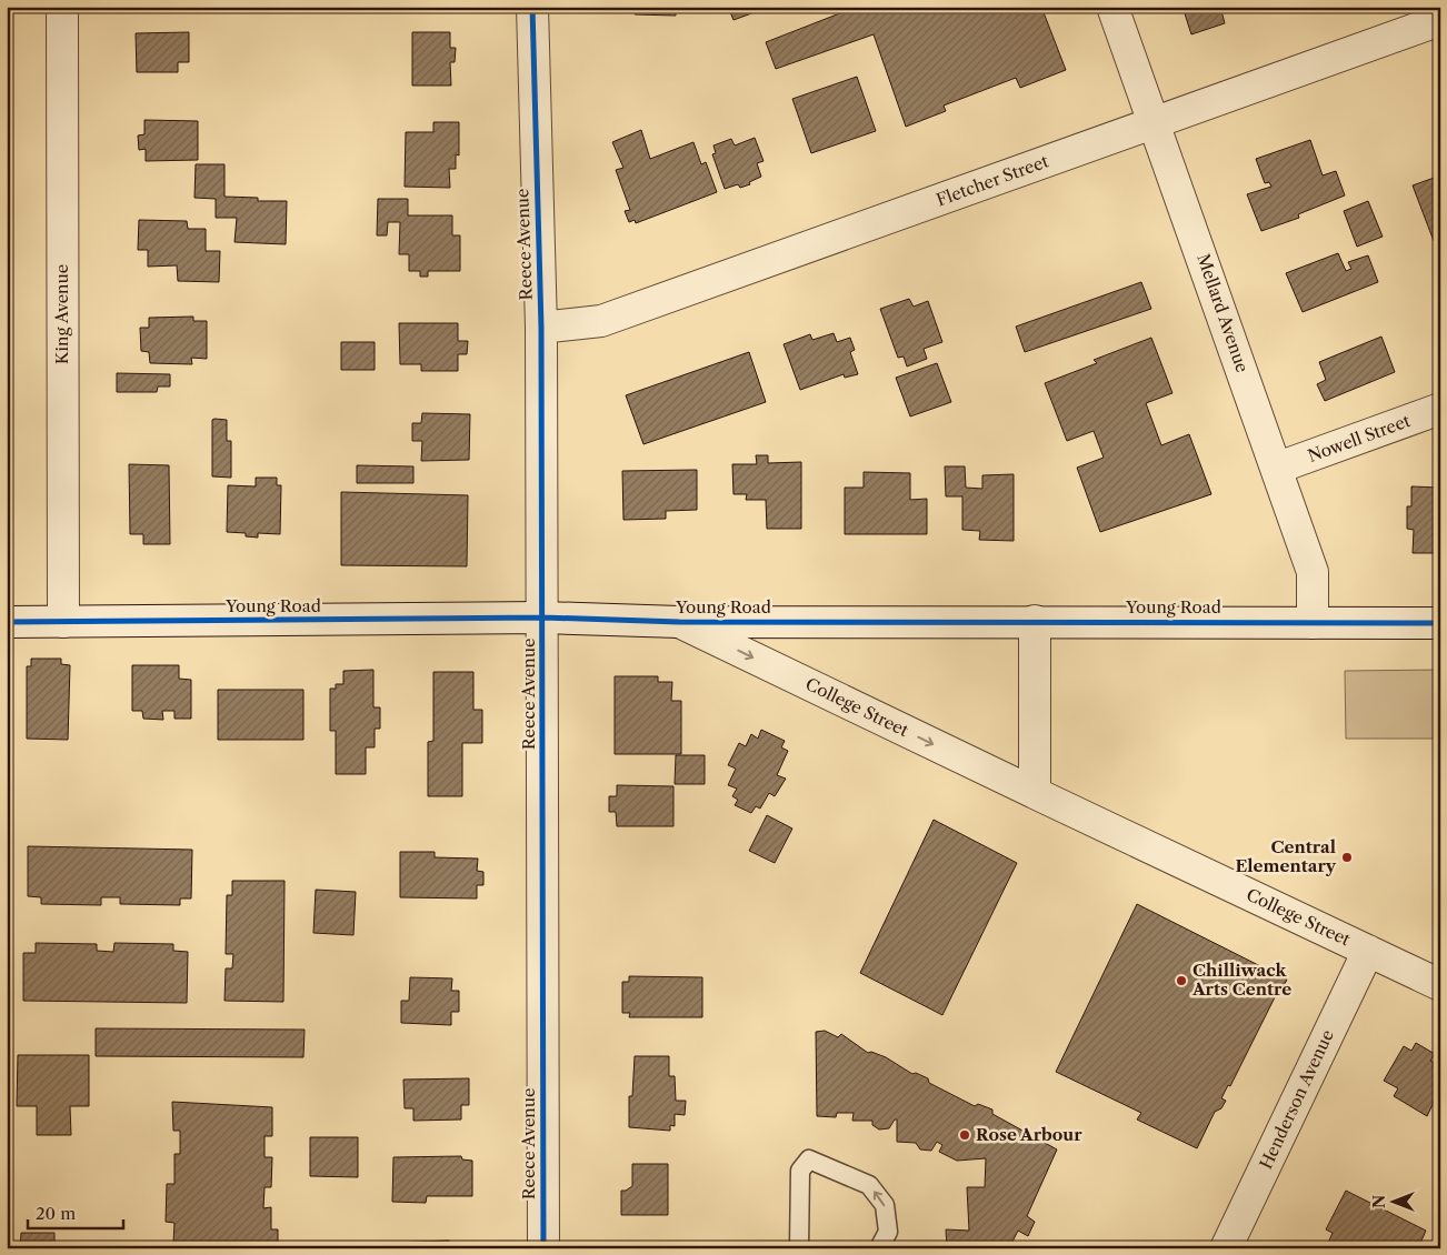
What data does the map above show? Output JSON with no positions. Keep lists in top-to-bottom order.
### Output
{
  "streets": {
    "street": [
      "Fletcher Street",
      "Reece Avenue",
      "Mellard Avenue",
      "King Avenue",
      "Nowell Street",
      "Young Road",
      "College Street",
      "Henderson Avenue"
    ]
  },
  "crossings": [
    ["Fletcher Street", "Reece Avenue"],
    ["Fletcher Street", "Mellard Avenue"],
    ["Reece Avenue", "Young Road"],
    ["Mellard Avenue", "Nowell Street"],
    ["Mellard Avenue", "Young Road"],
    ["King Avenue", "Young Road"],
    ["Young Road", "College Street"],
    ["College Street", "Henderson Avenue"]
  ],
  "one_way": ["College Street"],
  "places": ["Central Elementary", "Chilliwack Arts Centre", "Rose Arbour"],
  "scale_bar": "20 m",
  "north": "left"
}
